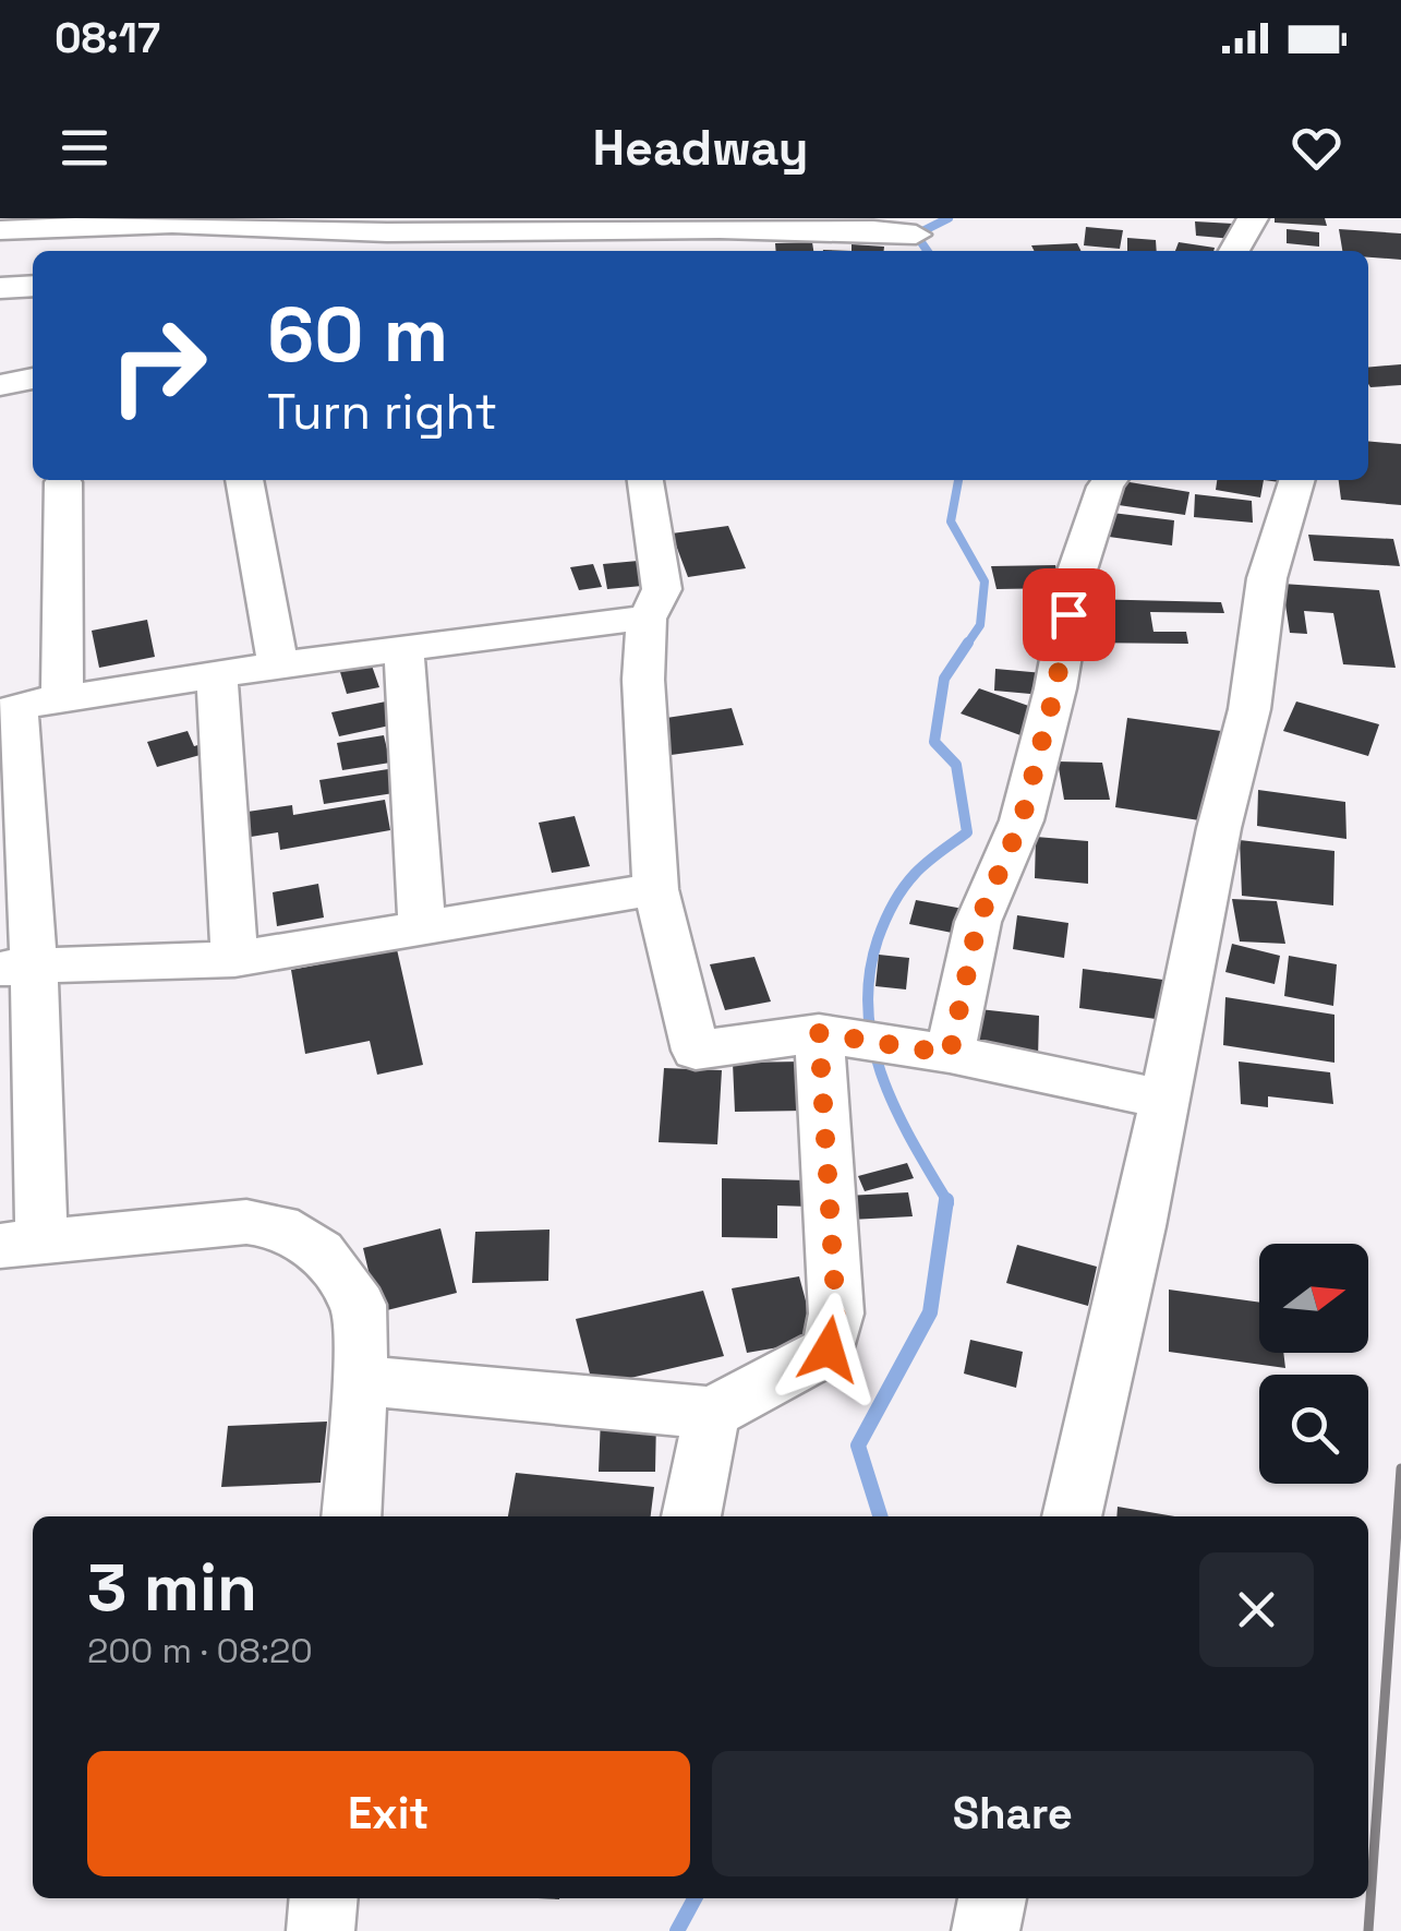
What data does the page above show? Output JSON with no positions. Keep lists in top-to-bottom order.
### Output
{
  "north": "right",
  "page": {
    "status": "08:17",
    "header": "Headway",
    "turn": ["60 m", "Turn right"],
    "heading": ["3 min", "200 m · 08:20"],
    "buttons": ["Exit", "Share"]
  }
}
